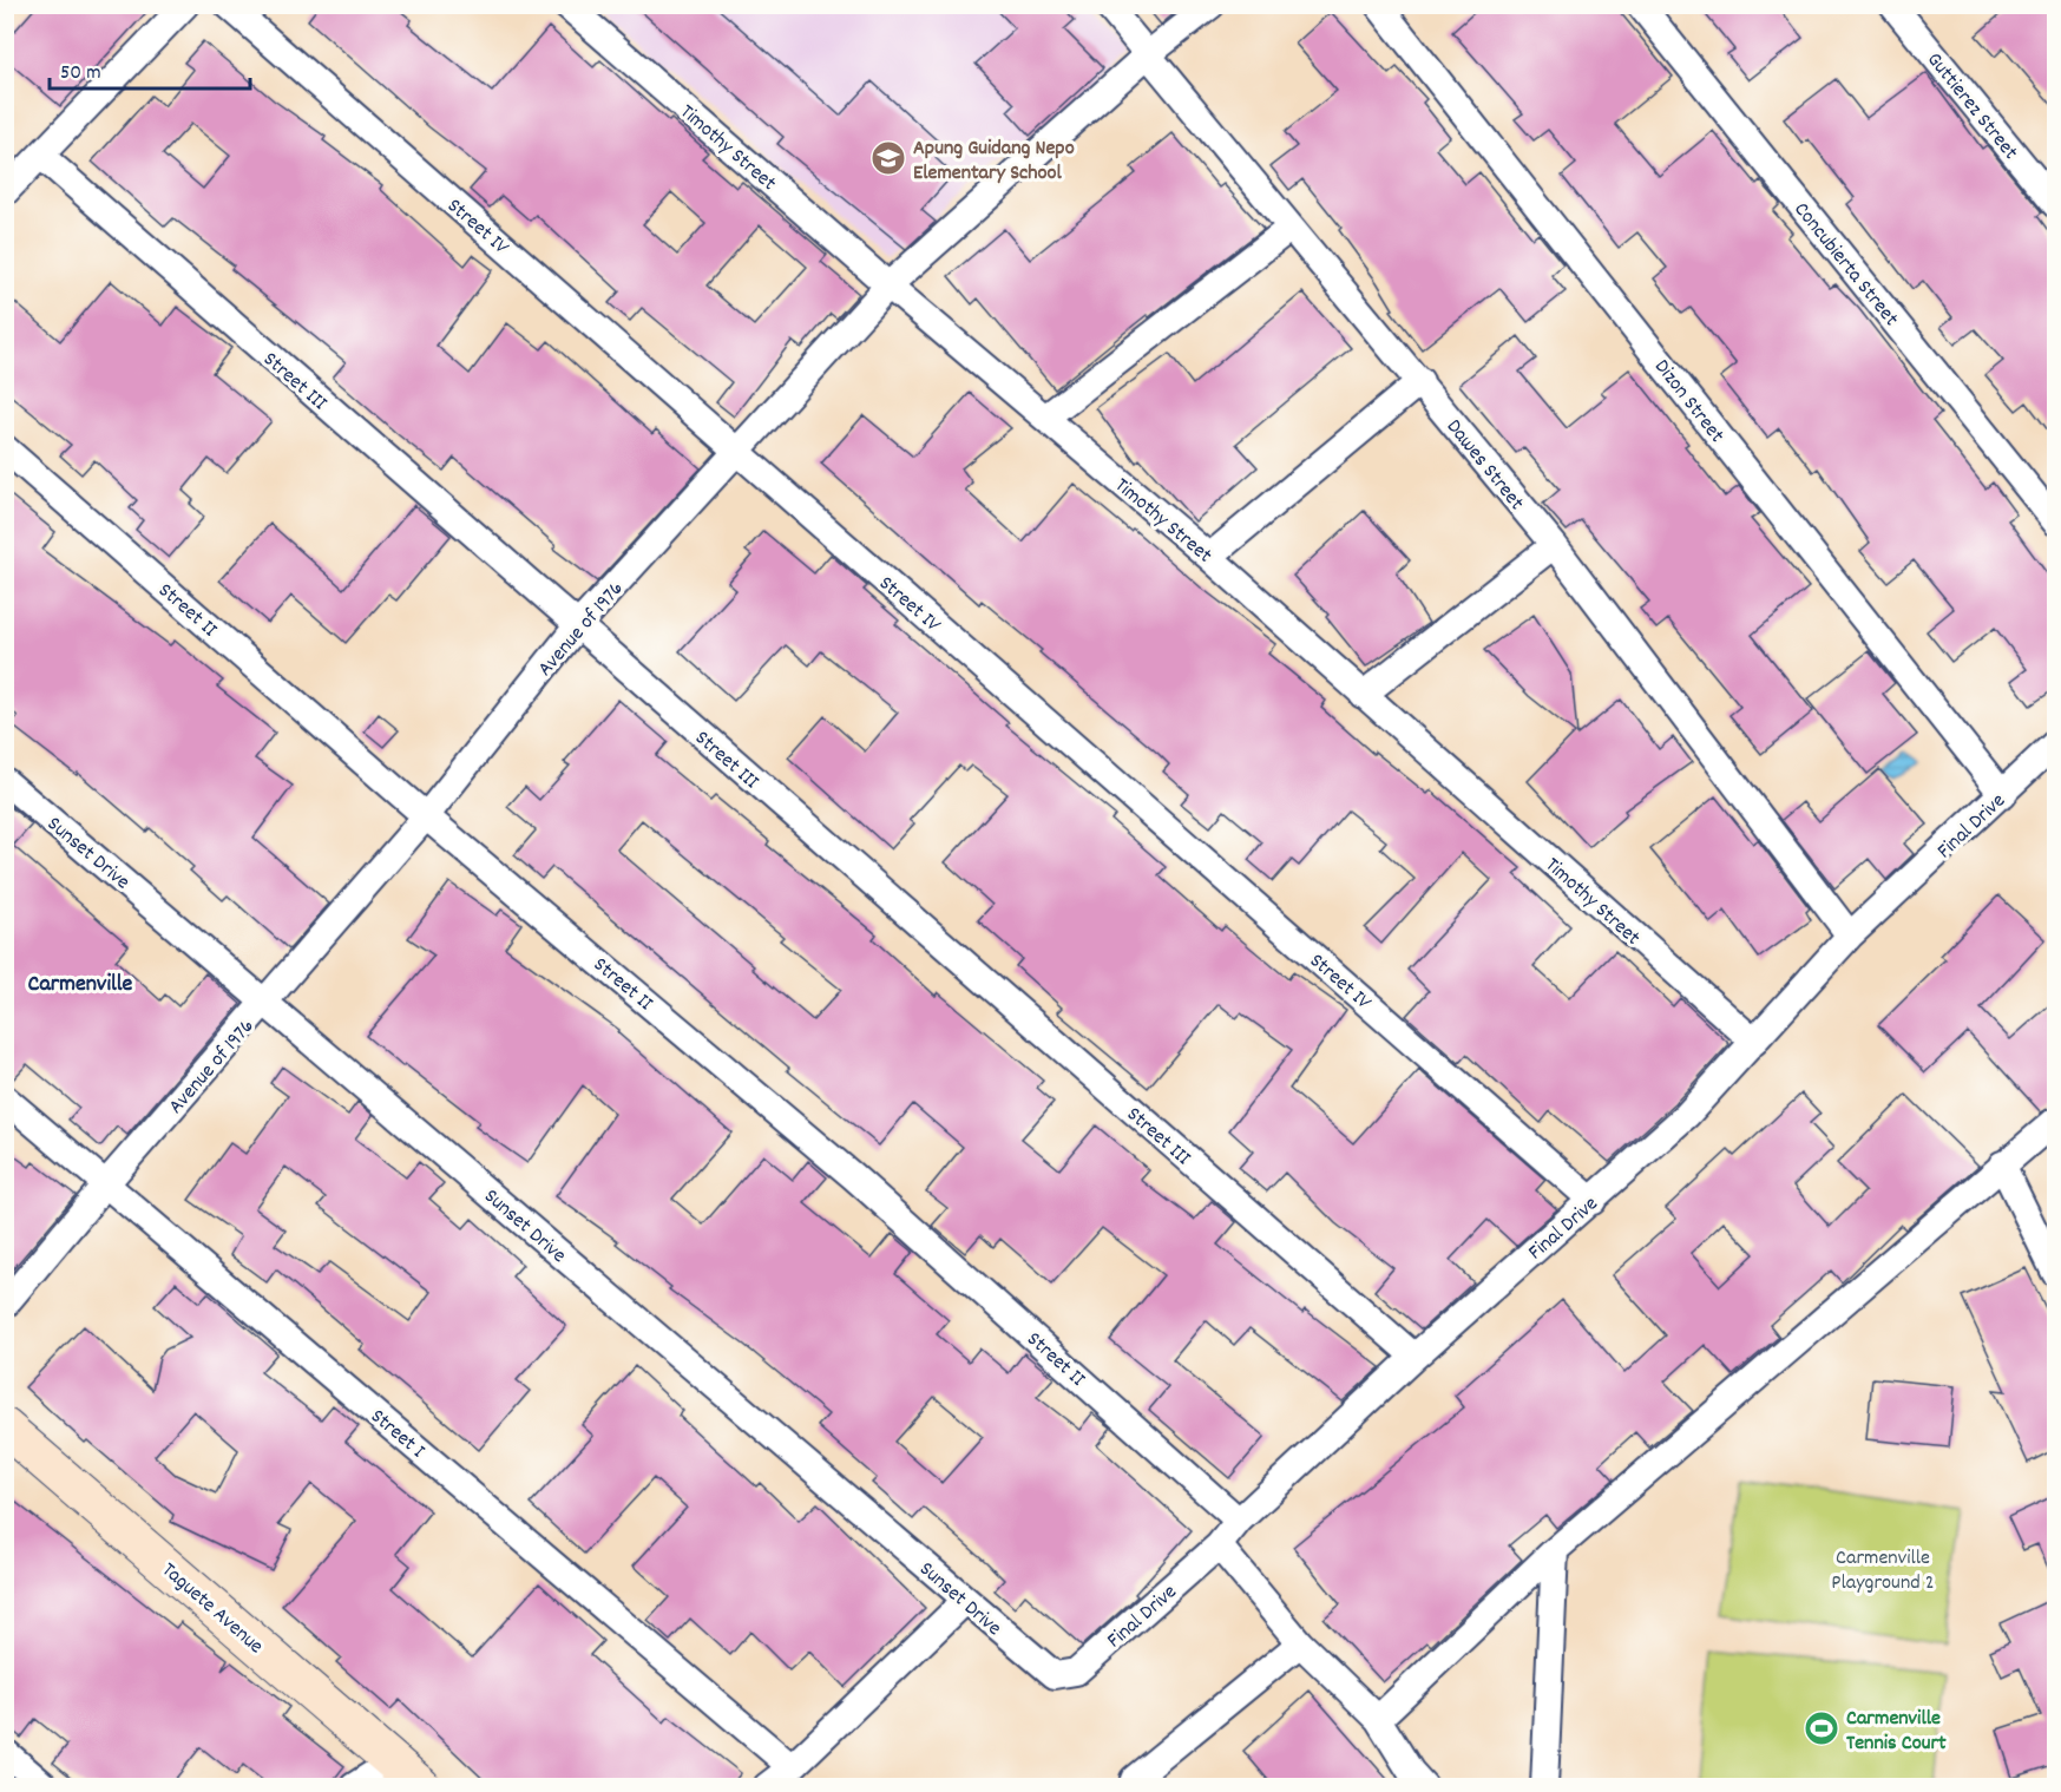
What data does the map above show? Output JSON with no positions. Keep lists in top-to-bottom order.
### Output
{
  "streets": {
    "street": [
      "Guttierez Street",
      "Timothy Street",
      "Street IV",
      "Concubierta Street",
      "Street III",
      "Dizon Street",
      "Dawes Street",
      "Street II",
      "Avenue of 1976",
      "Final Drive",
      "Sunset Drive",
      "Street I",
      "Taguete Avenue"
    ]
  },
  "crossings": [
    ["Timothy Street", "Avenue of 1976"],
    ["Timothy Street", "Final Drive"],
    ["Street IV", "Avenue of 1976"],
    ["Street IV", "Final Drive"],
    ["Street III", "Avenue of 1976"],
    ["Street III", "Final Drive"],
    ["Dizon Street", "Final Drive"],
    ["Dawes Street", "Avenue of 1976"],
    ["Dawes Street", "Final Drive"],
    ["Street II", "Avenue of 1976"],
    ["Street II", "Final Drive"],
    ["Avenue of 1976", "Sunset Drive"],
    ["Avenue of 1976", "Street I"],
    ["Final Drive", "Sunset Drive"]
  ],
  "districts": ["Carmenville"],
  "parks": ["Carmenville Playground 2"],
  "places": {
    "school or university": ["Apung Guidang Nepo Elementary School"],
    "sports": ["Carmenville Tennis Court"]
  },
  "scale_bar": "50 m"
}
